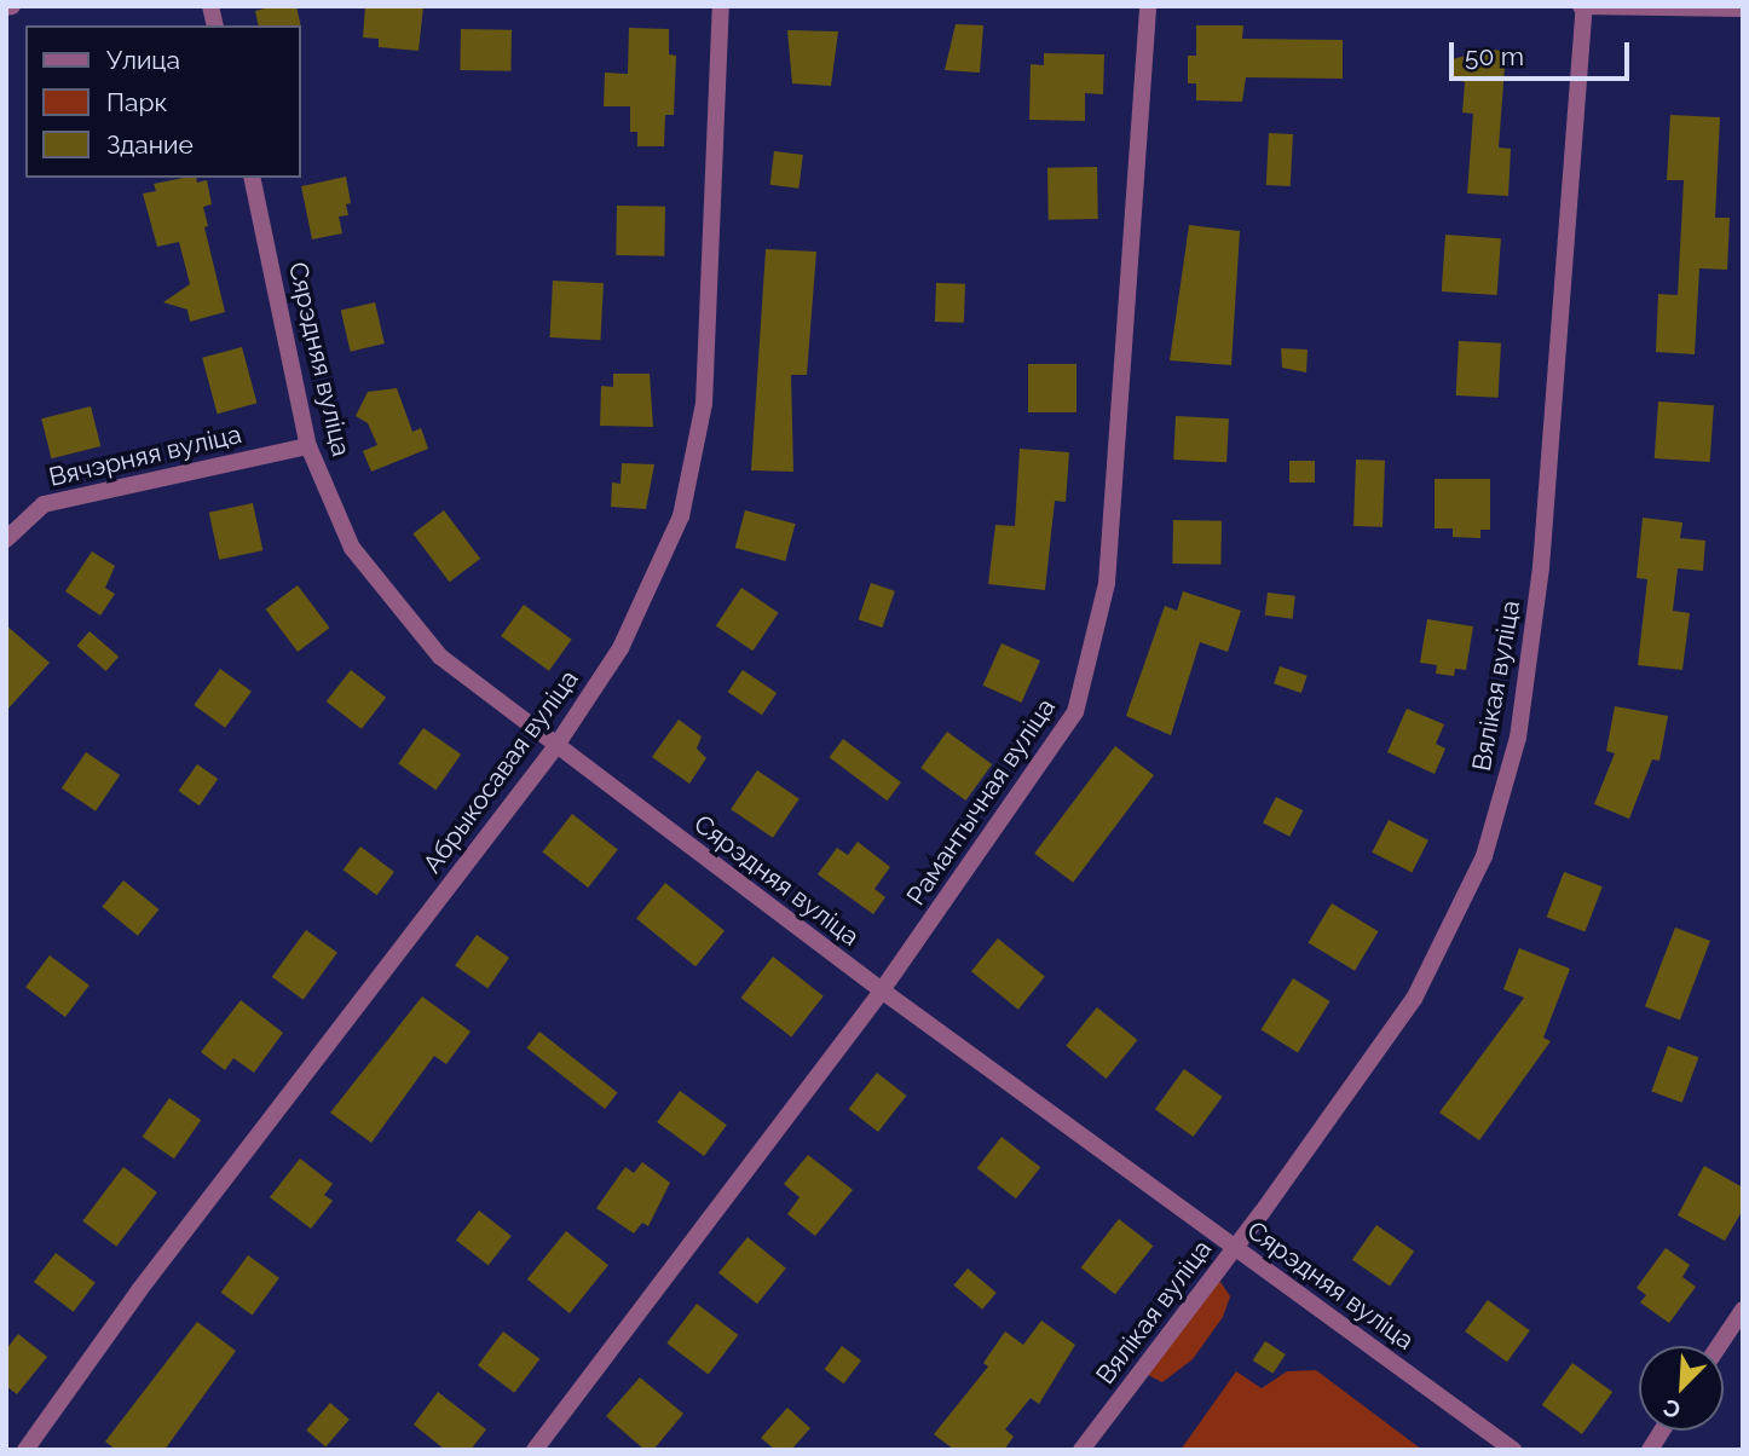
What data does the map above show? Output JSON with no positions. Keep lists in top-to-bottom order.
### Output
{
  "streets": {
    "street": [
      "Сярэдняя вуліца",
      "Вячэрняя вуліца",
      "Вялікая вуліца",
      "Абрыкосавая вуліца",
      "Рамантычная вуліца"
    ]
  },
  "crossings": [
    ["Сярэдняя вуліца", "Вячэрняя вуліца"],
    ["Сярэдняя вуліца", "Вялікая вуліца"],
    ["Сярэдняя вуліца", "Абрыкосавая вуліца"],
    ["Сярэдняя вуліца", "Рамантычная вуліца"]
  ],
  "legend": ["Улица", "Парк", "Здание"],
  "scale_bar": "50 m",
  "north": "bottom left"
}
